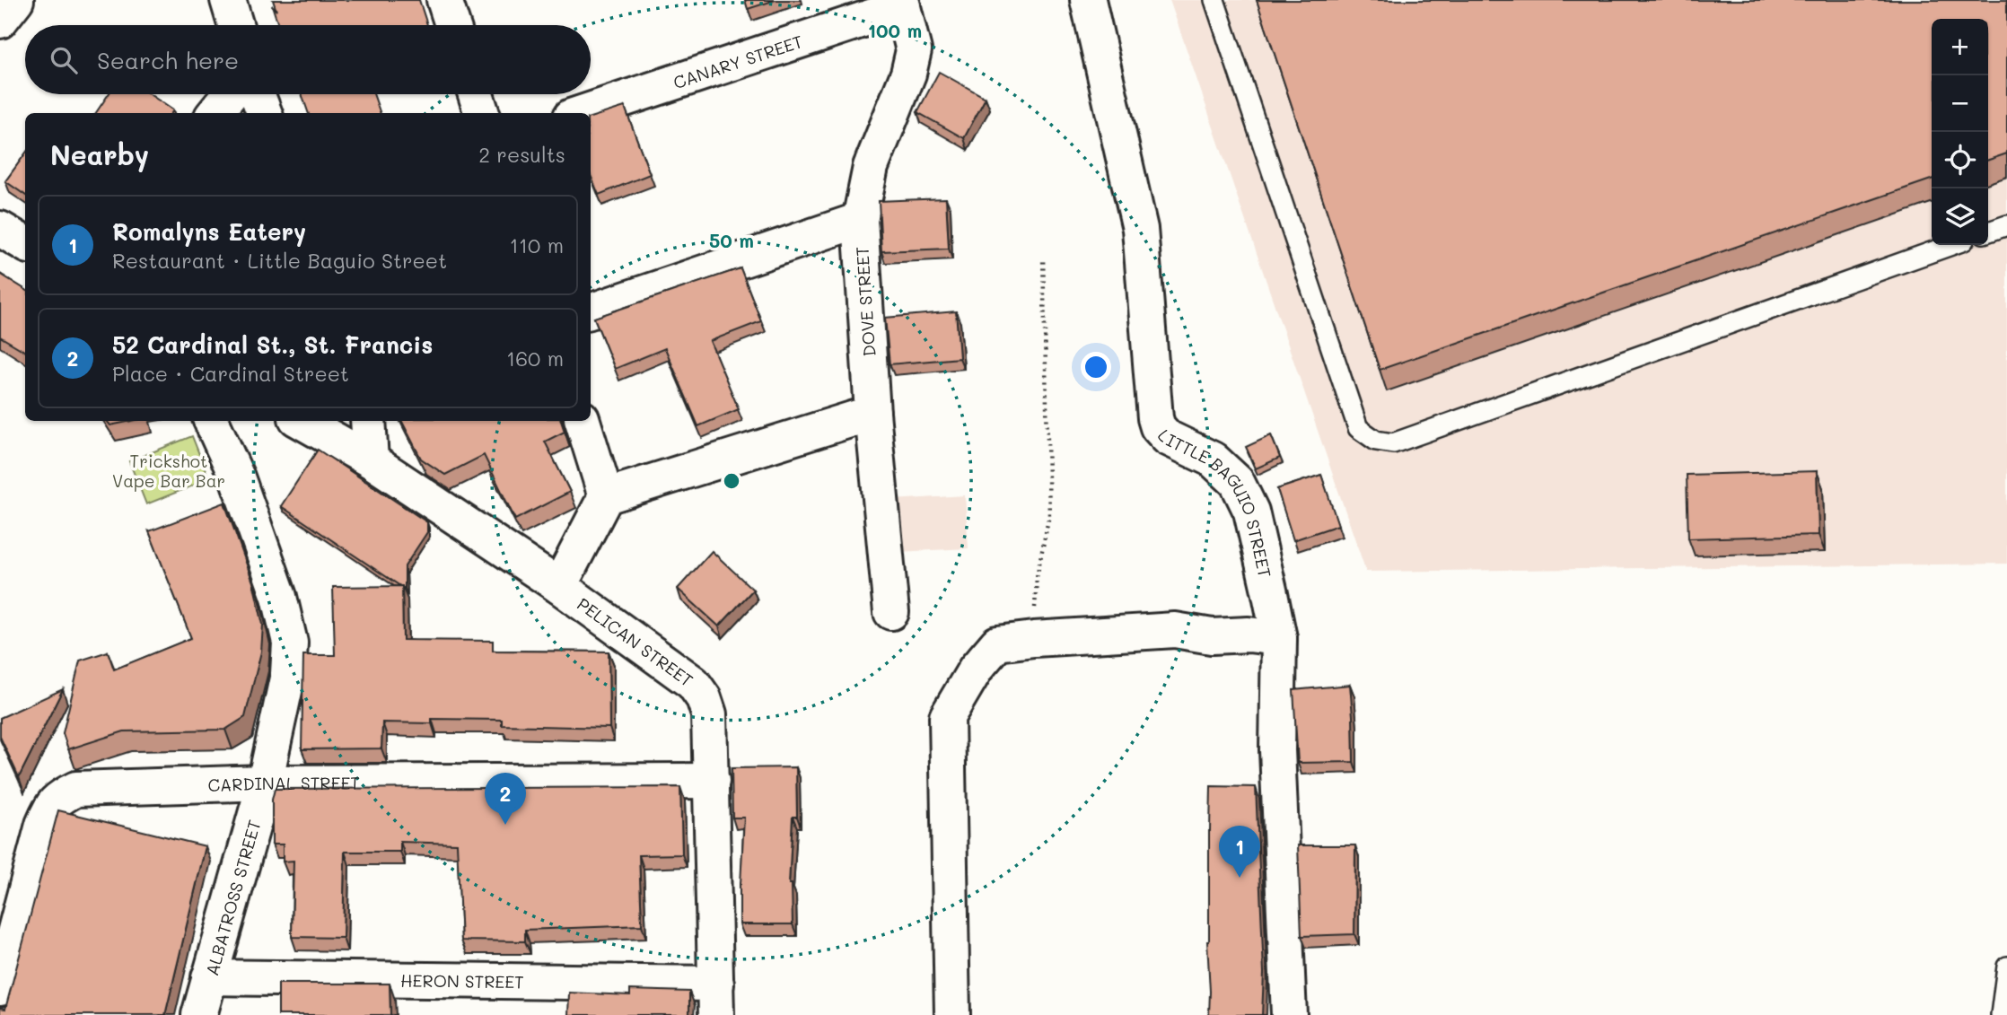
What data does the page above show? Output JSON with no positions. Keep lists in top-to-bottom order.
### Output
{
  "streets": {
    "street": [
      "CANARY STREET",
      "DOVE STREET",
      "LITTLE BAGUIO STREET",
      "PELICAN STREET",
      "CARDINAL STREET",
      "ALBATROSS STREET",
      "HERON STREET"
    ]
  },
  "crossings": [
    ["CANARY STREET", "DOVE STREET"],
    ["PELICAN STREET", "CARDINAL STREET"],
    ["PELICAN STREET", "HERON STREET"],
    ["CARDINAL STREET", "ALBATROSS STREET"],
    ["ALBATROSS STREET", "HERON STREET"]
  ],
  "parks": ["Trickshot Vape Bar Bar"],
  "page": {
    "map_buttons": ["+", "−"],
    "search": "Search here",
    "heading": ["Nearby", "2 results"],
    "list": [
      {
        "mark": "1",
        "name": "Romalyns Eatery",
        "note": "Restaurant · Little Baguio Street",
        "value": "110 m"
      },
      {
        "mark": "2",
        "name": "52 Cardinal St., St. Francis",
        "note": "Place · Cardinal Street",
        "value": "160 m"
      }
    ],
    "pins": ["2", "1"]
  },
  "rings": ["100 m", "50 m"]
}
